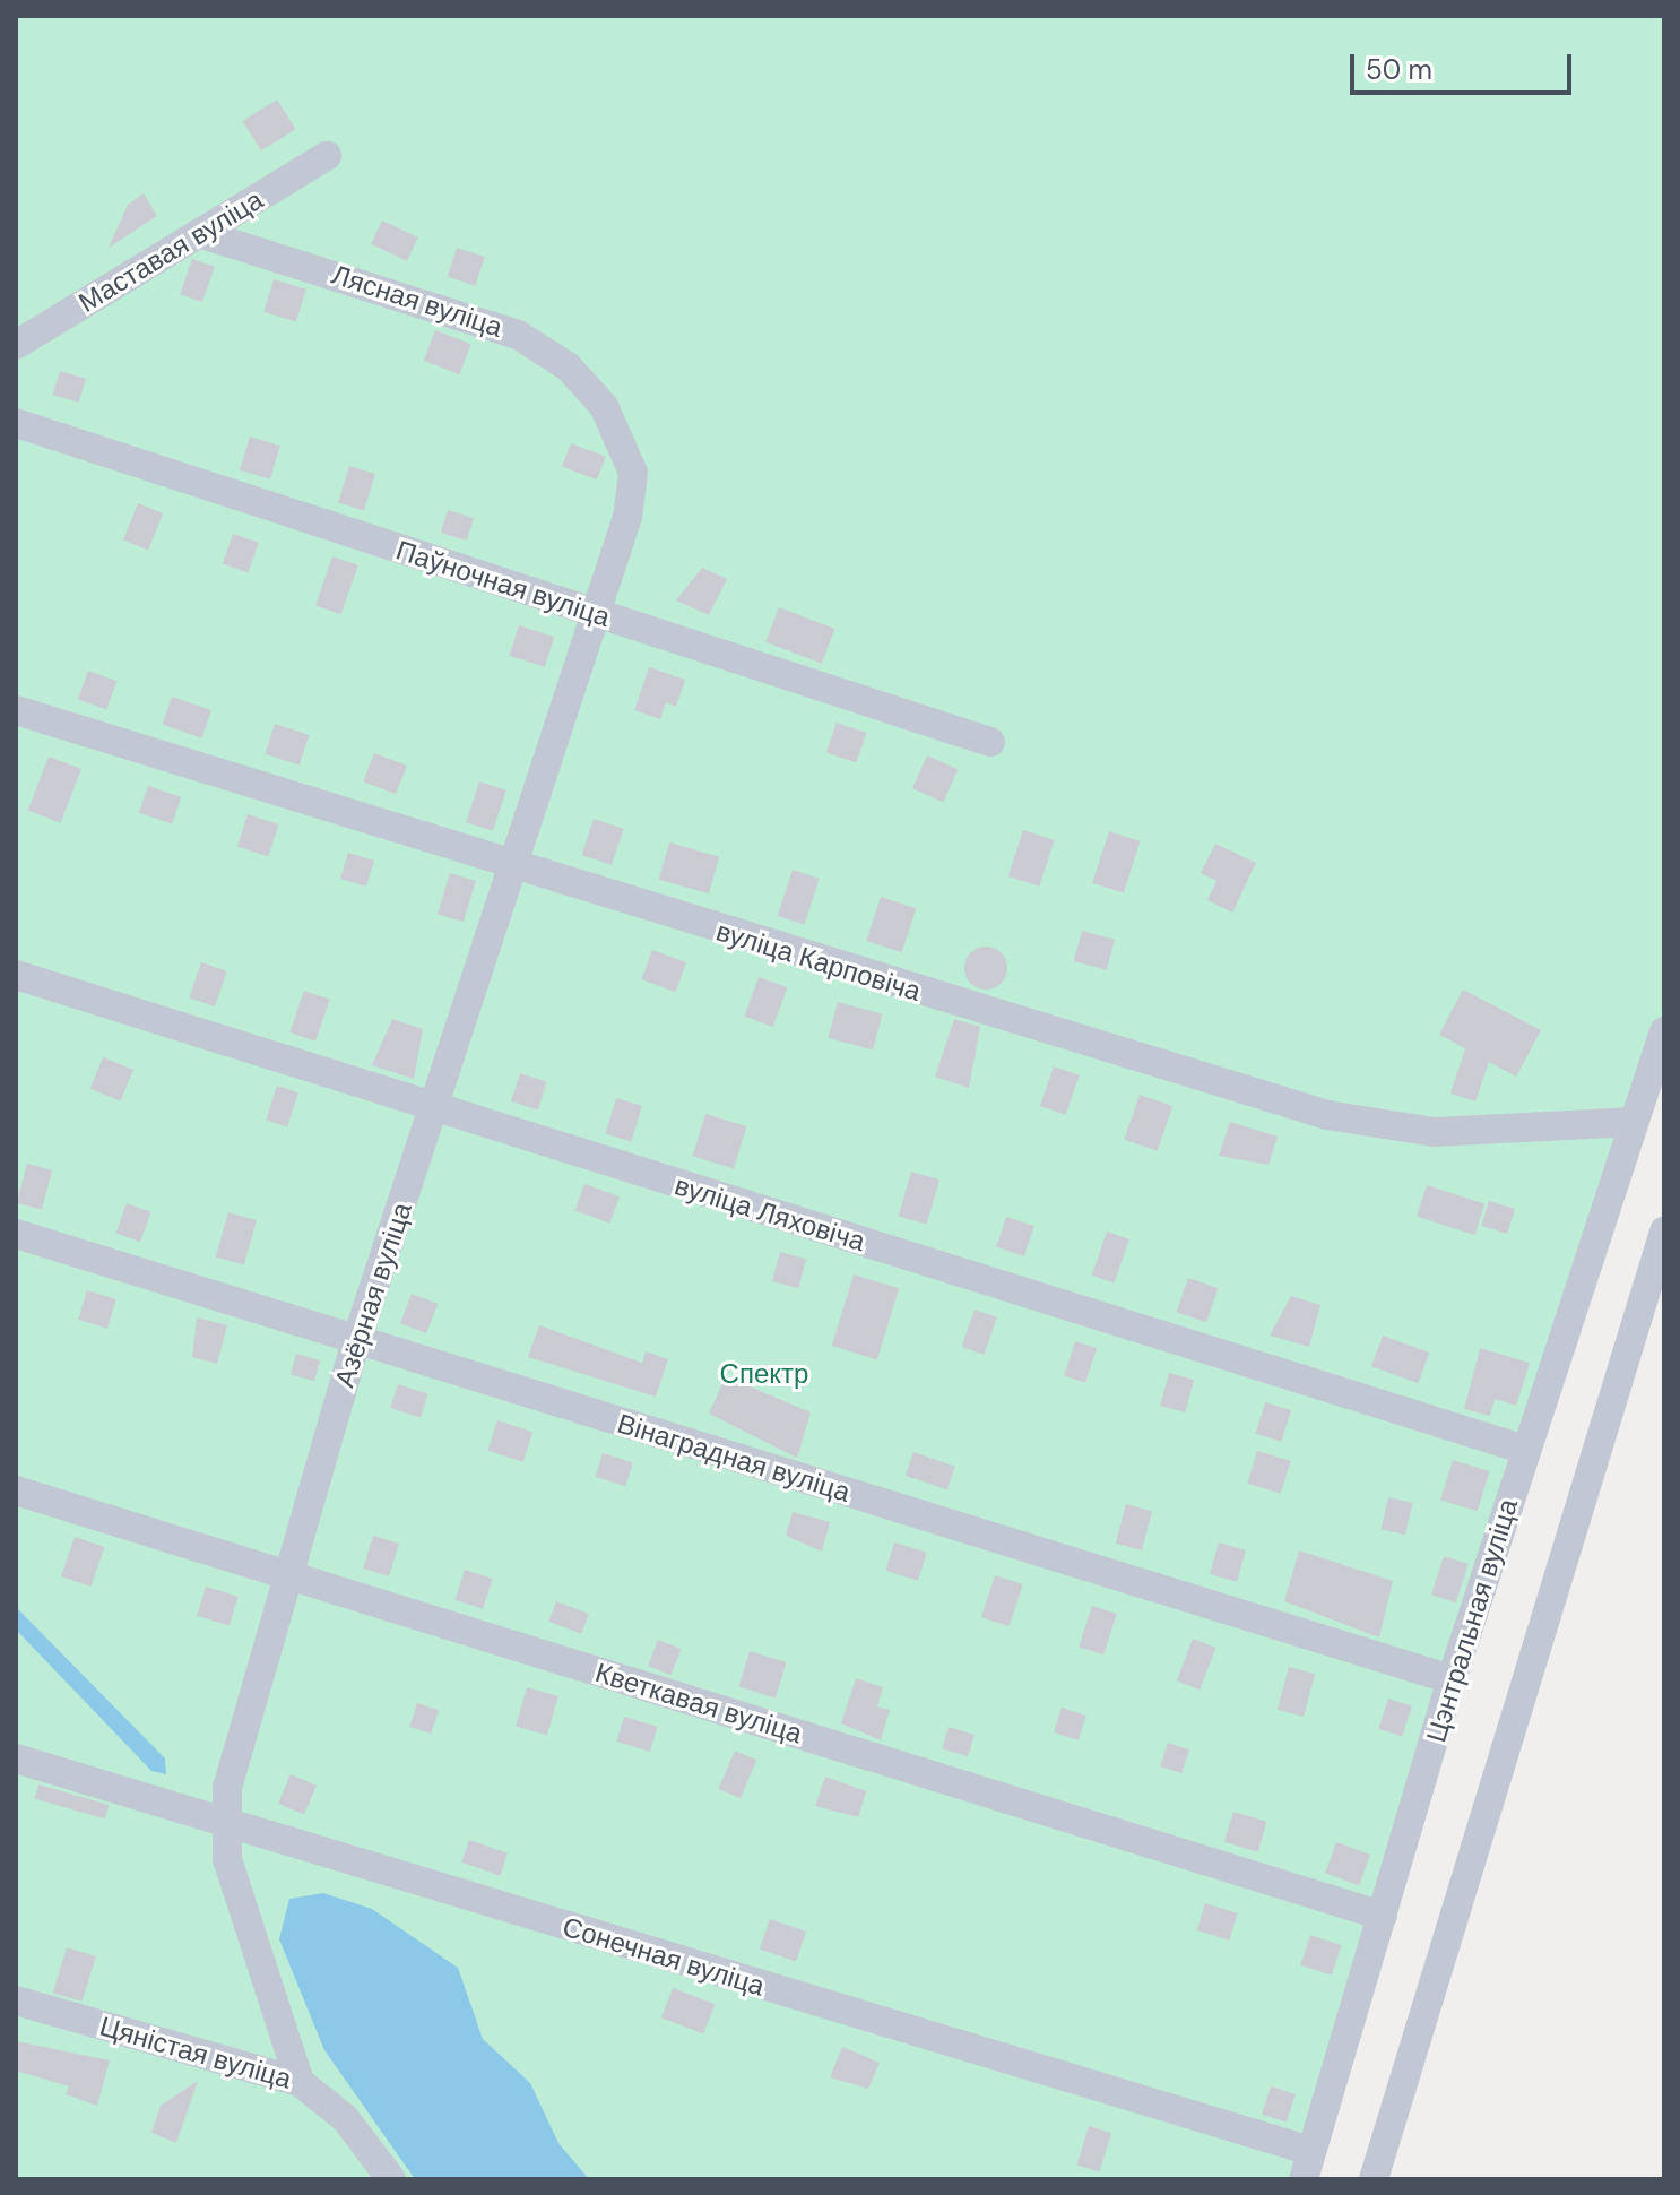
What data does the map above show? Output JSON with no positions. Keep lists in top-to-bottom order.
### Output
{
  "streets": {
    "street": [
      "Маставая вуліца",
      "Лясная вуліца",
      "Паўночная вуліца",
      "вуліца Карповіча",
      "вуліца Ляховіча",
      "Азёрная вуліца",
      "Вінаградная вуліца",
      "Цэнтральная вуліца",
      "Кветкавая вуліца",
      "Сонечная вуліца",
      "Цяністая вуліца"
    ]
  },
  "crossings": [
    ["Маставая вуліца", "Лясная вуліца"],
    ["Лясная вуліца", "Азёрная вуліца"],
    ["Паўночная вуліца", "Азёрная вуліца"],
    ["вуліца Карповіча", "Азёрная вуліца"],
    ["вуліца Карповіча", "Цэнтральная вуліца"],
    ["вуліца Ляховіча", "Азёрная вуліца"],
    ["вуліца Ляховіча", "Цэнтральная вуліца"],
    ["Азёрная вуліца", "Вінаградная вуліца"],
    ["Азёрная вуліца", "Кветкавая вуліца"],
    ["Азёрная вуліца", "Сонечная вуліца"],
    ["Вінаградная вуліца", "Цэнтральная вуліца"],
    ["Цэнтральная вуліца", "Кветкавая вуліца"],
    ["Цэнтральная вуліца", "Сонечная вуліца"]
  ],
  "parks": ["Спектр"],
  "scale_bar": "50 m"
}
